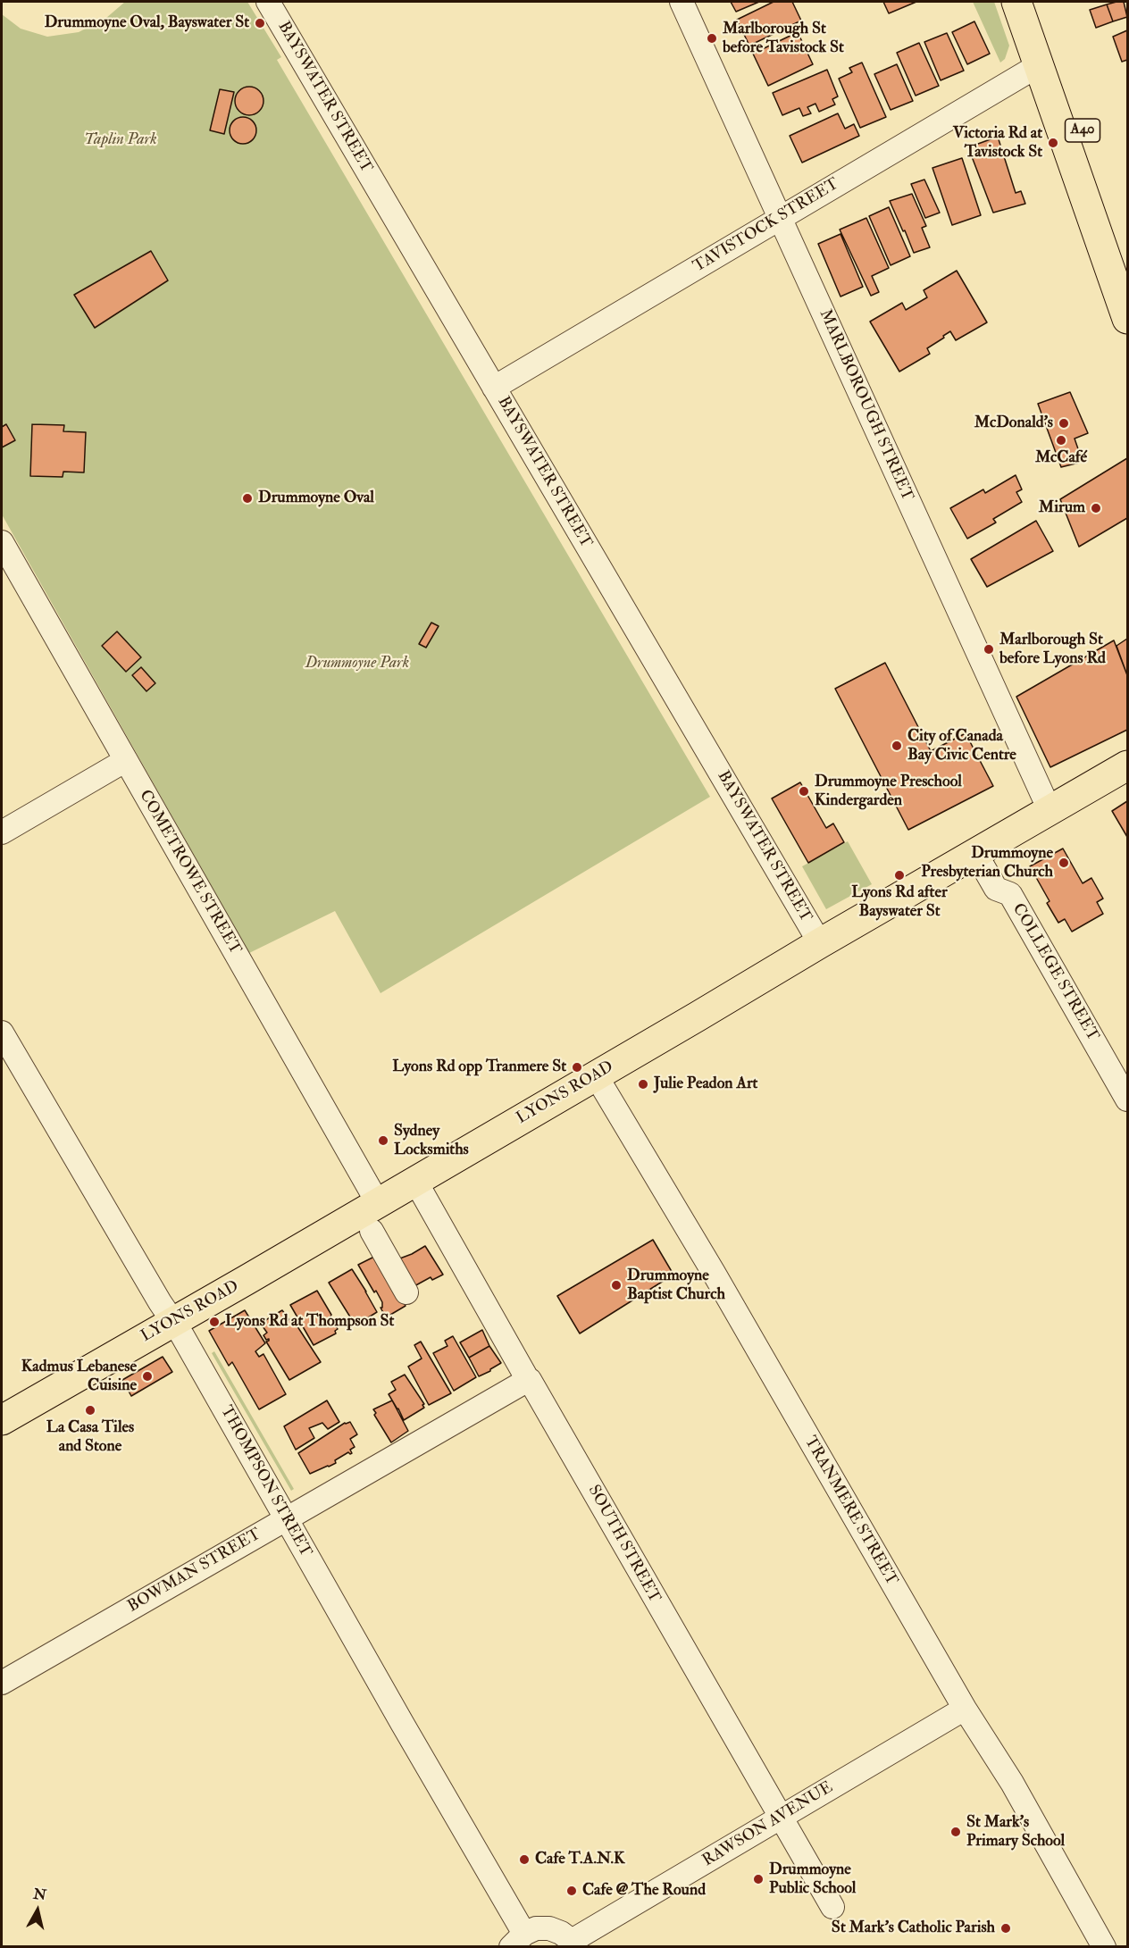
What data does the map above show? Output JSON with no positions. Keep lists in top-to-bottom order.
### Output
{
  "streets": {
    "main road": ["A40", "LYONS ROAD"],
    "street": [
      "BAYSWATER STREET",
      "TAVISTOCK STREET",
      "MARLBOROUGH STREET",
      "COMETROWE STREET",
      "COLLEGE STREET",
      "THOMPSON STREET",
      "TRANMERE STREET",
      "SOUTH STREET",
      "BOWMAN STREET",
      "RAWSON AVENUE"
    ]
  },
  "crossings": [
    ["BAYSWATER STREET", "TAVISTOCK STREET"],
    ["BAYSWATER STREET", "LYONS ROAD"],
    ["A40", "TAVISTOCK STREET"],
    ["TAVISTOCK STREET", "MARLBOROUGH STREET"],
    ["MARLBOROUGH STREET", "LYONS ROAD"],
    ["COMETROWE STREET", "LYONS ROAD"],
    ["COLLEGE STREET", "LYONS ROAD"],
    ["LYONS ROAD", "THOMPSON STREET"],
    ["LYONS ROAD", "TRANMERE STREET"],
    ["LYONS ROAD", "SOUTH STREET"],
    ["THOMPSON STREET", "BOWMAN STREET"],
    ["TRANMERE STREET", "RAWSON AVENUE"],
    ["SOUTH STREET", "BOWMAN STREET"],
    ["SOUTH STREET", "RAWSON AVENUE"]
  ],
  "parks": ["Taplin Park", "Drummoyne Park"],
  "places": [
    "Drummoyne Oval, Bayswater St",
    "Marlborough St before Tavistock St",
    "Victoria Rd at Tavistock St",
    "McDonald's",
    "McCafé",
    "Drummoyne Oval",
    "Mirum",
    "Marlborough St before Lyons Rd",
    "City of Canada Bay Civic Centre",
    "Drummoyne Preschool Kindergarden",
    "Drummoyne Presbyterian Church",
    "Lyons Rd after Bayswater St",
    "Lyons Rd opp Tranmere St",
    "Julie Peadon Art",
    "Sydney Locksmiths",
    "Drummoyne Baptist Church",
    "Lyons Rd at Thompson St",
    "Kadmus Lebanese Cuisine",
    "La Casa Tiles and Stone",
    "St Mark's Primary School",
    "Cafe T.A.N.K",
    "Drummoyne Public School",
    "Cafe @ The Round",
    "St Mark's Catholic Parish"
  ],
  "north": "top"
}
